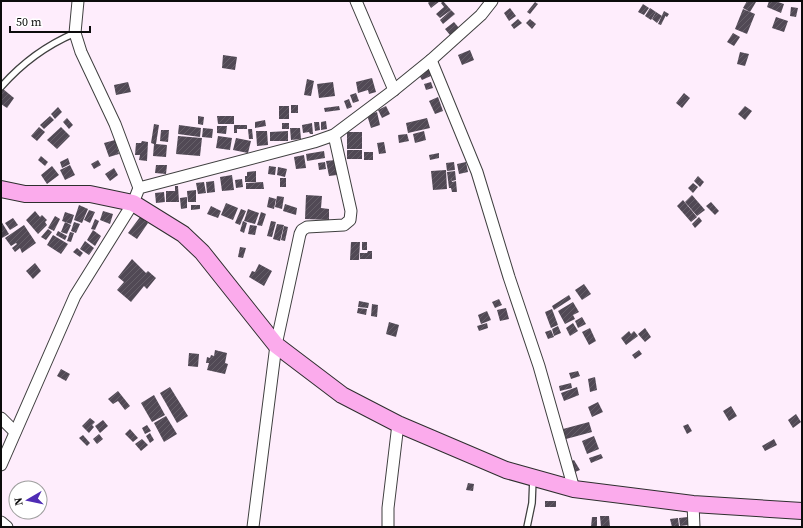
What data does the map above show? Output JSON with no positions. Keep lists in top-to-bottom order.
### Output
{
  "scale_bar": "50 m",
  "north": "left"
}
